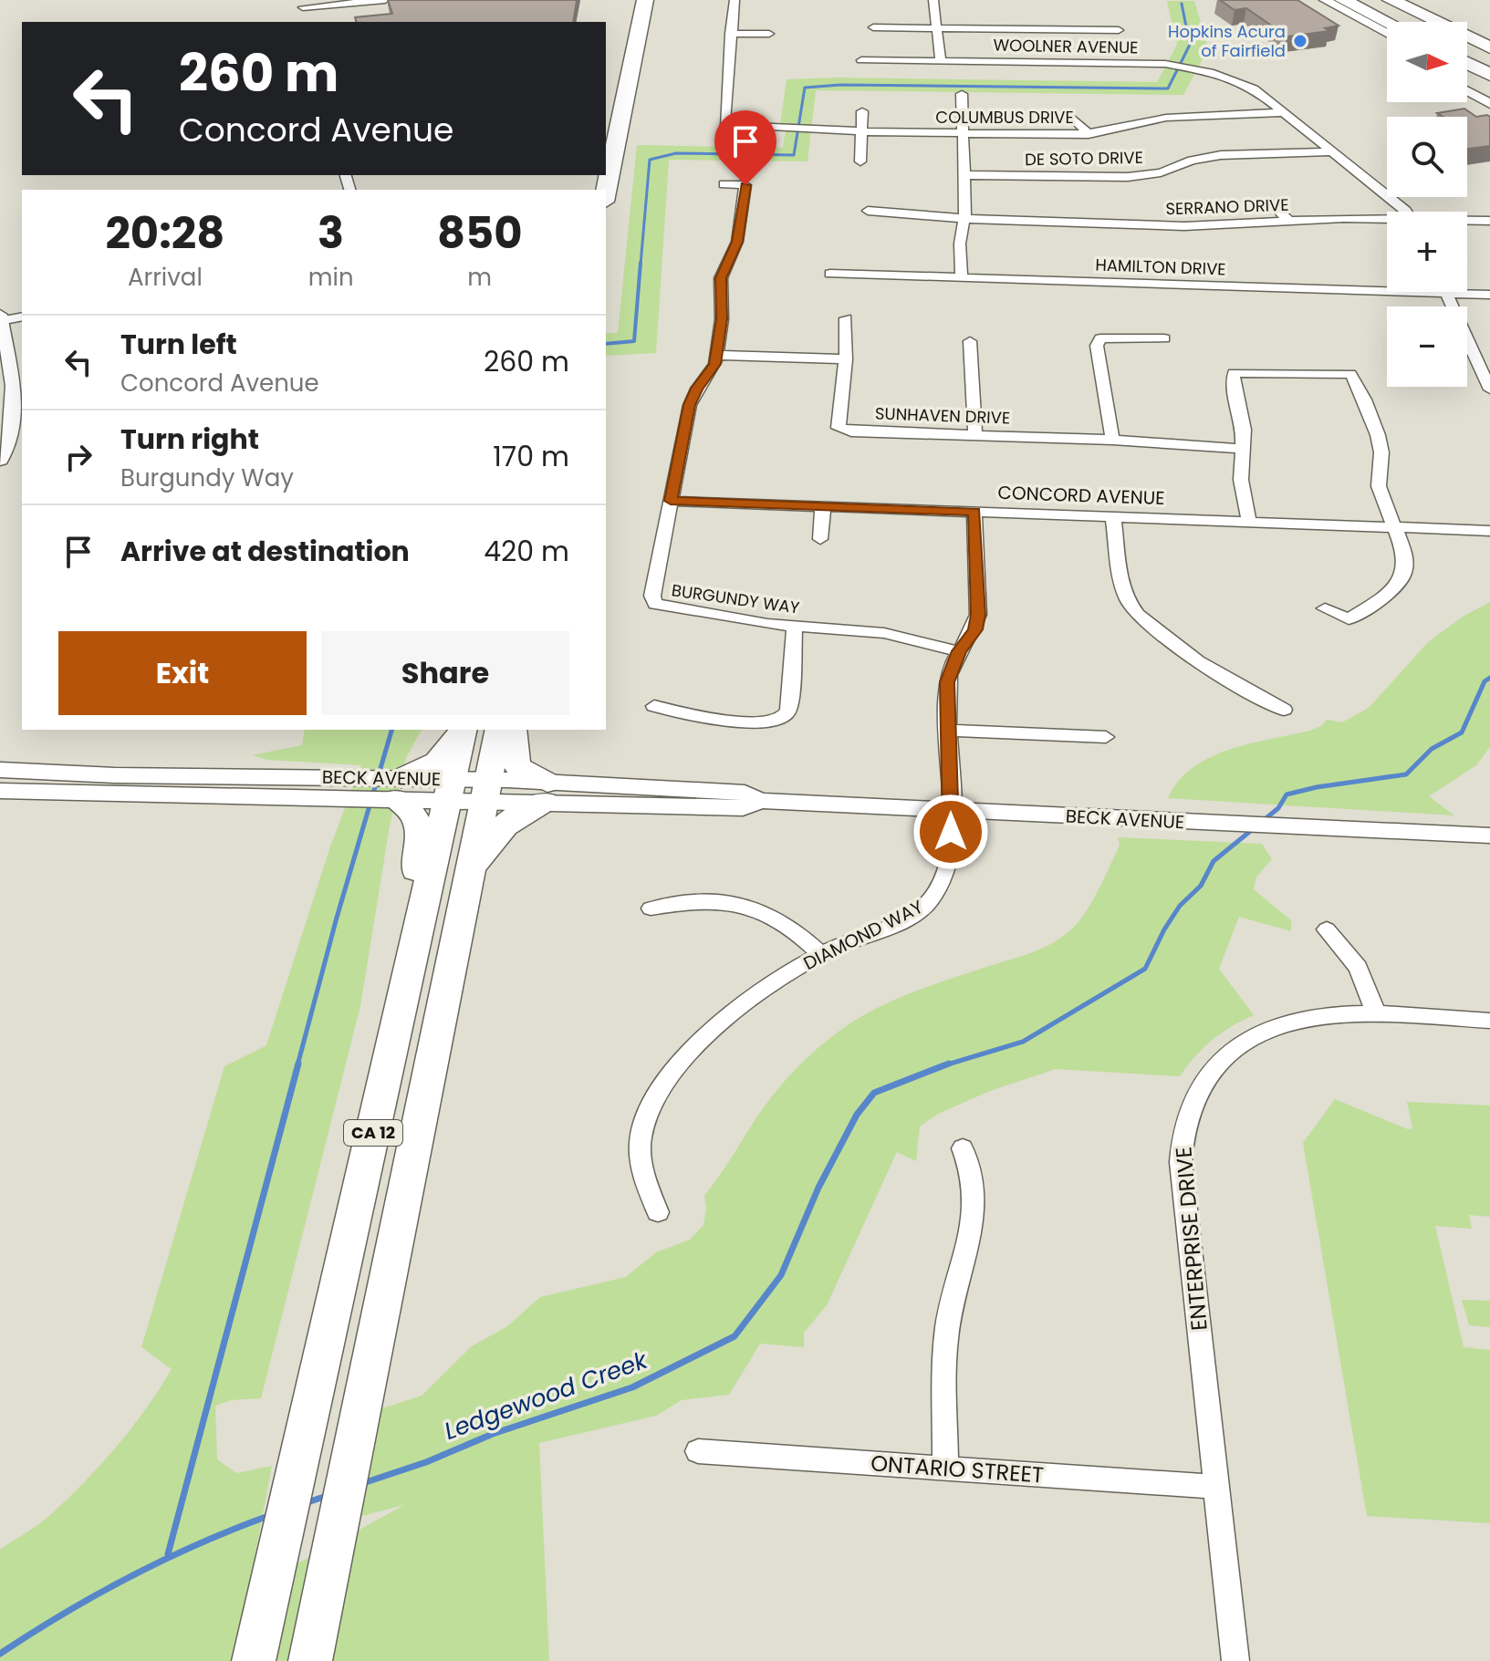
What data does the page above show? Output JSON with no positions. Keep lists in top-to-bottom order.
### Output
{
  "streets": {
    "highway": ["CA 12"],
    "street": [
      "WOOLNER AVENUE",
      "COLUMBUS DRIVE",
      "DE SOTO DRIVE",
      "SERRANO DRIVE",
      "HAMILTON DRIVE",
      "SUNHAVEN DRIVE",
      "CONCORD AVENUE",
      "BURGUNDY WAY",
      "BECK AVENUE",
      "DIAMOND WAY",
      "ENTERPRISE DRIVE",
      "ONTARIO STREET"
    ]
  },
  "crossings": [
    ["WOOLNER AVENUE", "COLUMBUS DRIVE"],
    ["WOOLNER AVENUE", "DE SOTO DRIVE"],
    ["CONCORD AVENUE", "BURGUNDY WAY"],
    ["CONCORD AVENUE", "DIAMOND WAY"],
    ["BURGUNDY WAY", "DIAMOND WAY"],
    ["BECK AVENUE", "DIAMOND WAY"],
    ["BECK AVENUE", "CA 12"],
    ["ENTERPRISE DRIVE", "ONTARIO STREET"]
  ],
  "water": ["Ledgewood Creek"],
  "places": ["Hopkins Acura of Fairfield"],
  "north": "right",
  "page": {
    "map_buttons": ["+", "−"],
    "turn": ["260 m", "Concord Avenue"],
    "eta": [
      "20:28",
      "Arrival",
      "3",
      "min",
      "850",
      "m"
    ],
    "list": [
      {
        "name": "Turn left",
        "note": "Concord Avenue",
        "value": "260 m"
      },
      {
        "name": "Turn right",
        "note": "Burgundy Way",
        "value": "170 m"
      },
      {
        "name": "Arrive at destination",
        "value": "420 m"
      }
    ],
    "buttons": ["Exit", "Share"]
  }
}
